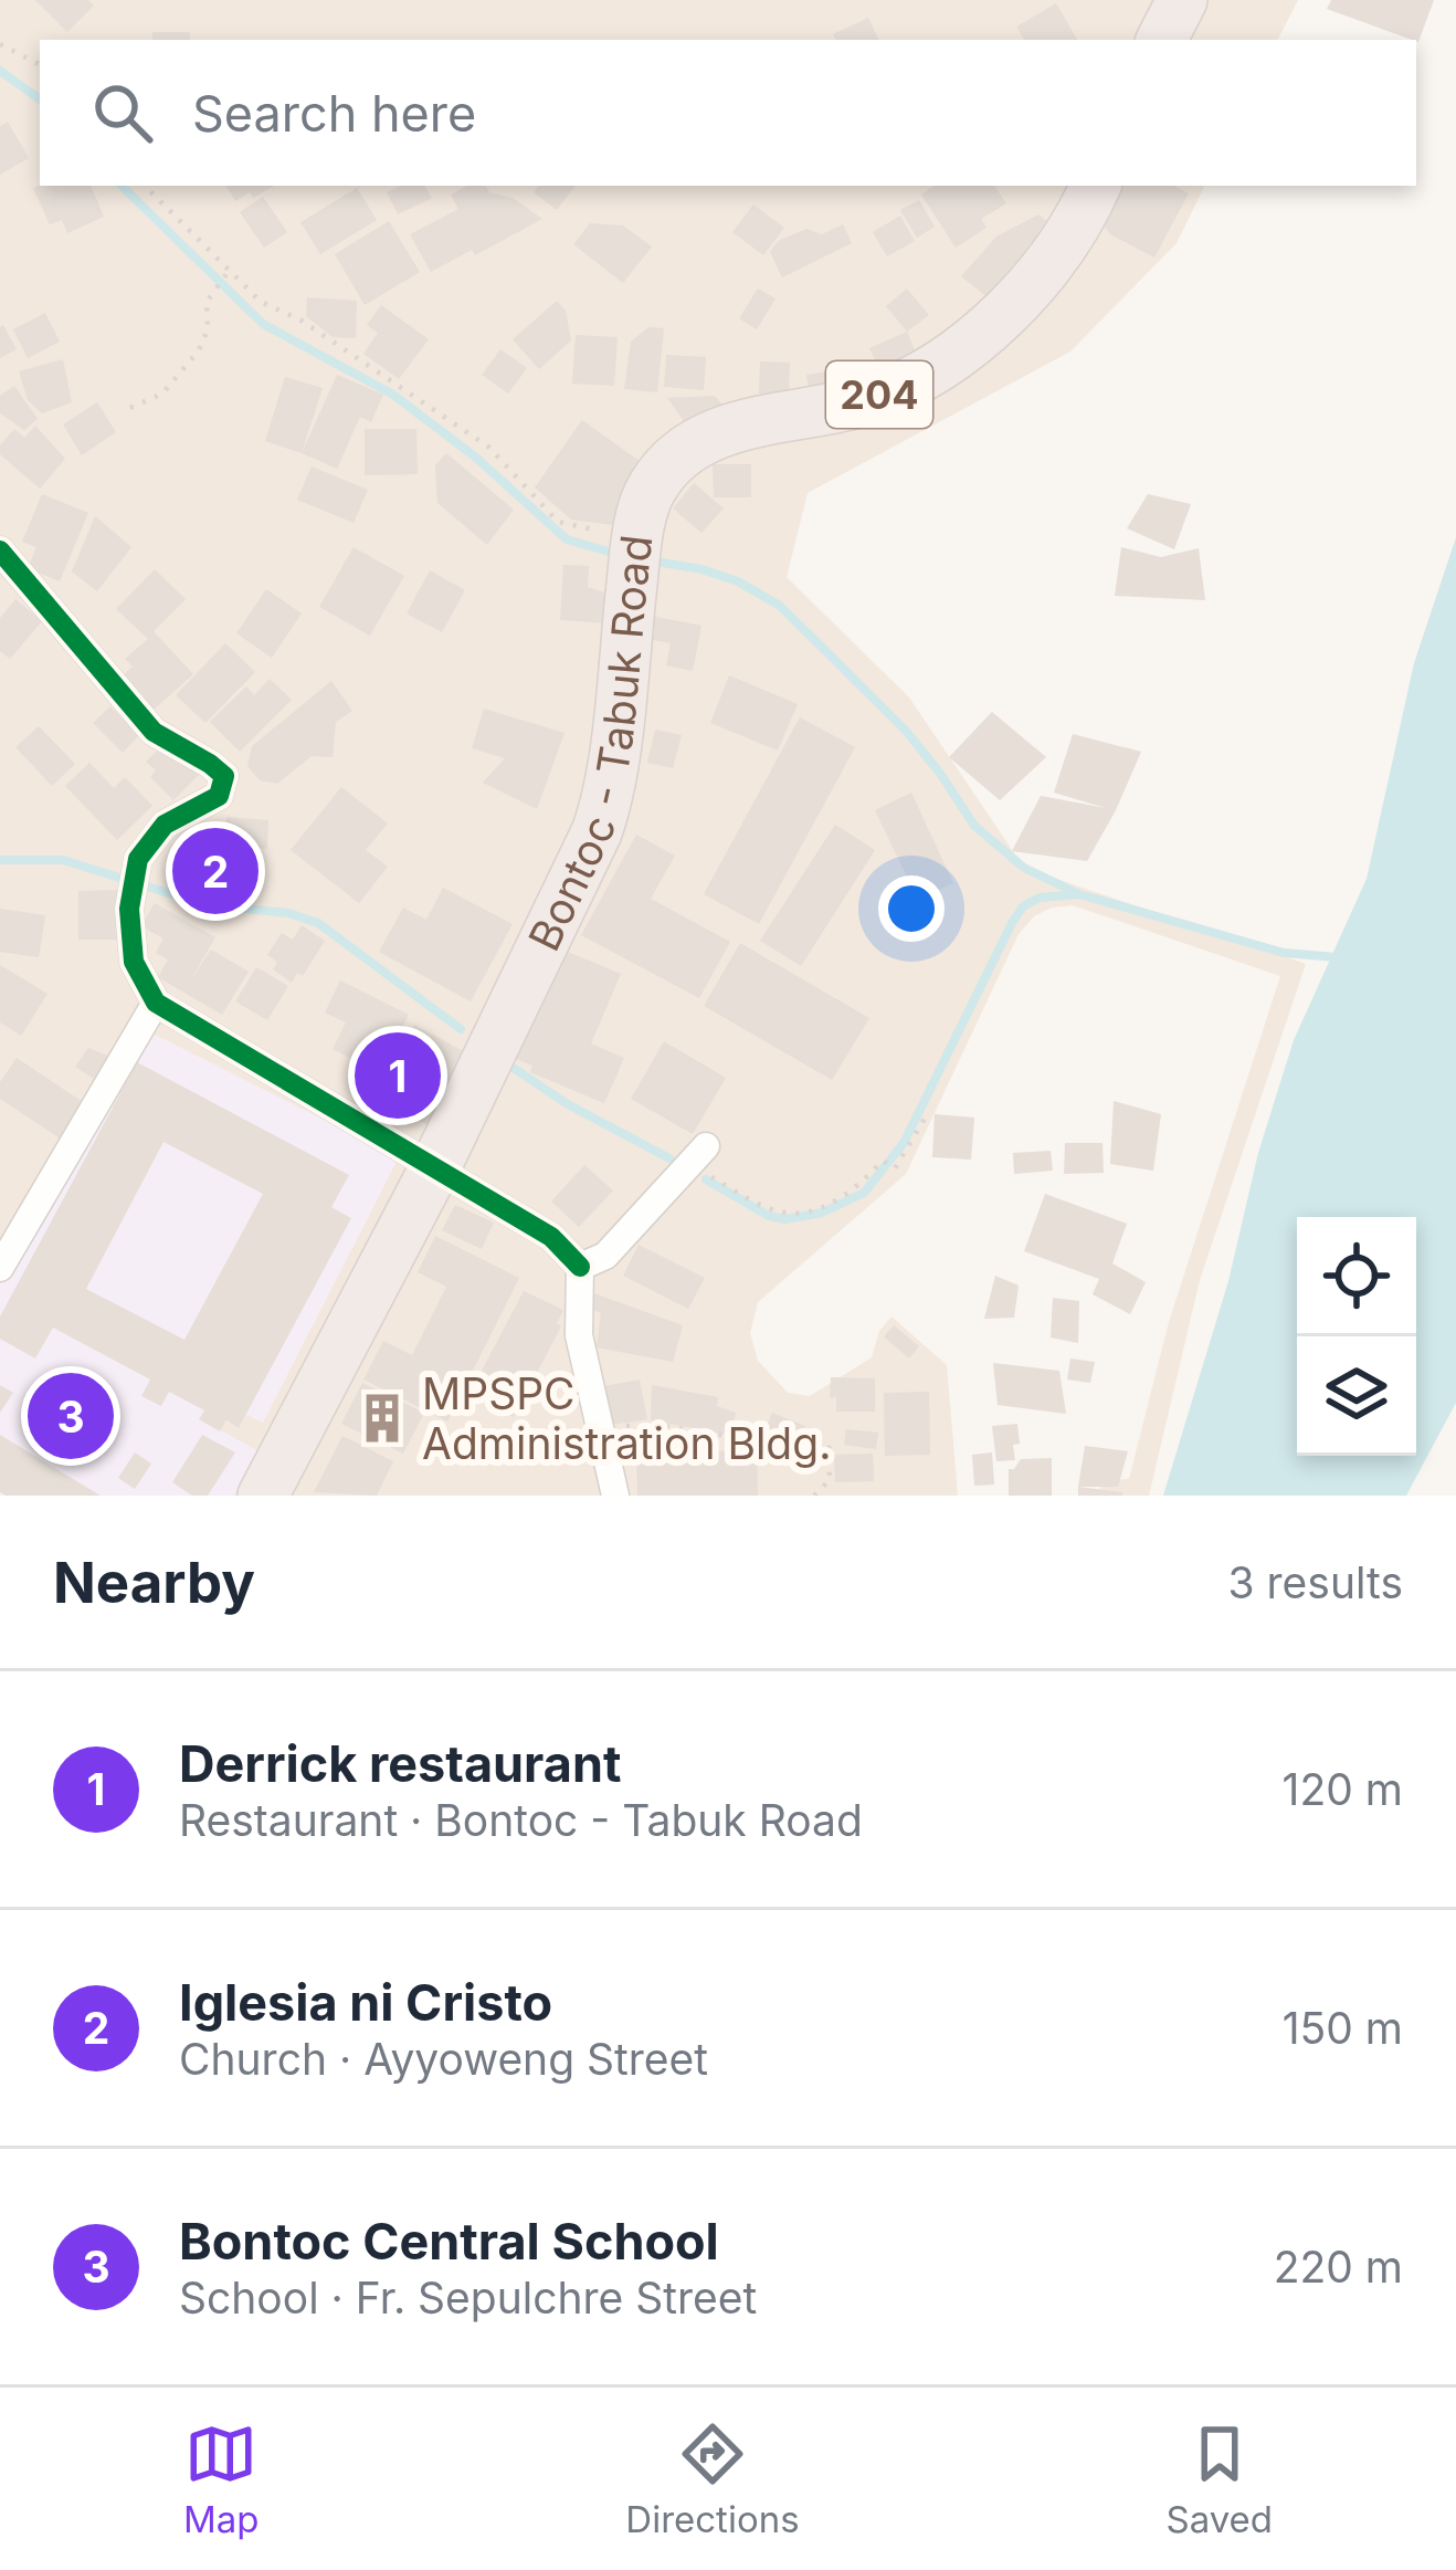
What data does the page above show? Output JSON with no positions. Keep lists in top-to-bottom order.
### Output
{
  "streets": {
    "highway": ["204", "Bontoc - Tabuk Road"]
  },
  "places": {
    "building": ["MPSPC Administration Bldg."]
  },
  "page": {
    "search": "Search here",
    "pins": ["2", "1", "3"],
    "heading": ["Nearby", "3 results"],
    "list": [
      {
        "mark": "1",
        "name": "Derrick restaurant",
        "note": "Restaurant · Bontoc - Tabuk Road",
        "value": "120 m"
      },
      {
        "mark": "2",
        "name": "Iglesia ni Cristo",
        "note": "Church · Ayyoweng Street",
        "value": "150 m"
      },
      {
        "mark": "3",
        "name": "Bontoc Central School",
        "note": "School · Fr. Sepulchre Street",
        "value": "220 m"
      }
    ],
    "nav": ["Map", "Directions", "Saved"]
  }
}
